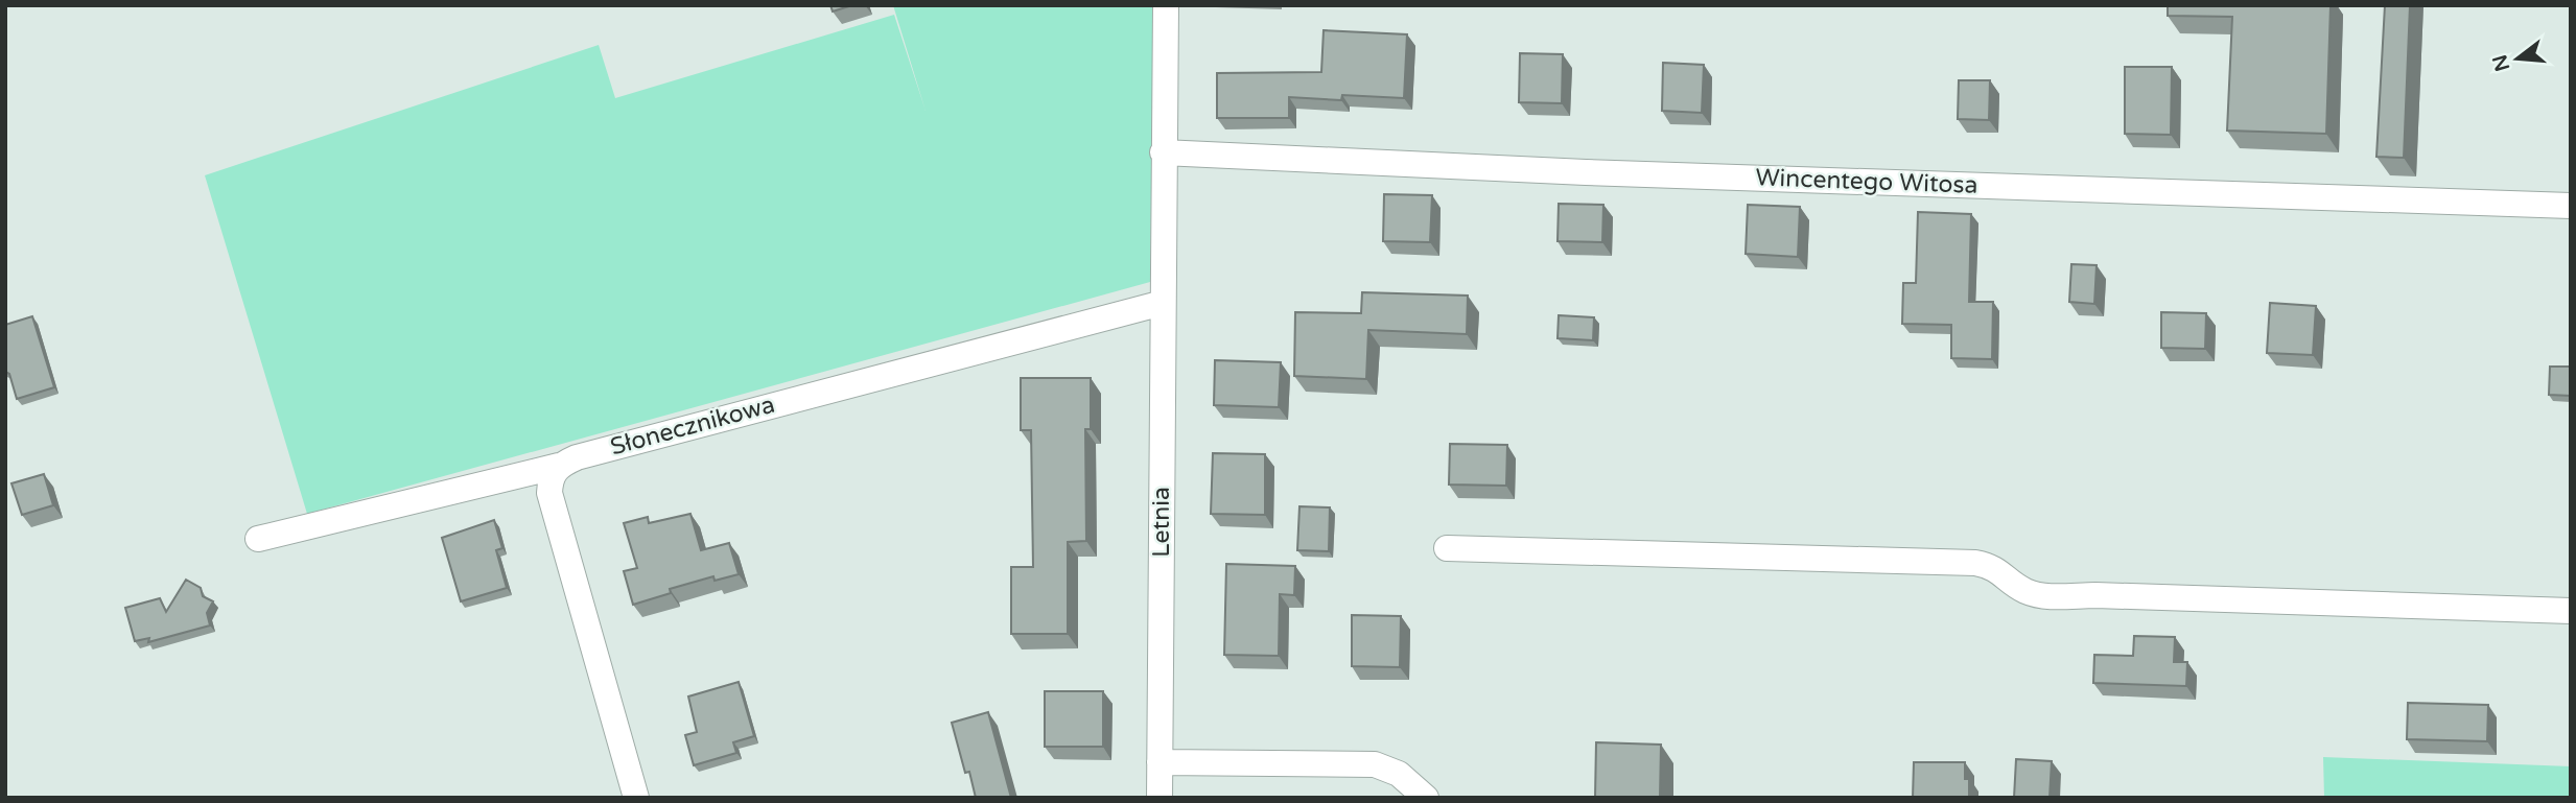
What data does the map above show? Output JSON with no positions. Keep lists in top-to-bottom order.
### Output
{
  "streets": {
    "street": ["Wincentego Witosa", "Słonecznikowa", "Letnia"]
  },
  "crossings": [
    ["Wincentego Witosa", "Letnia"],
    ["Słonecznikowa", "Letnia"]
  ],
  "north": "left"
}
